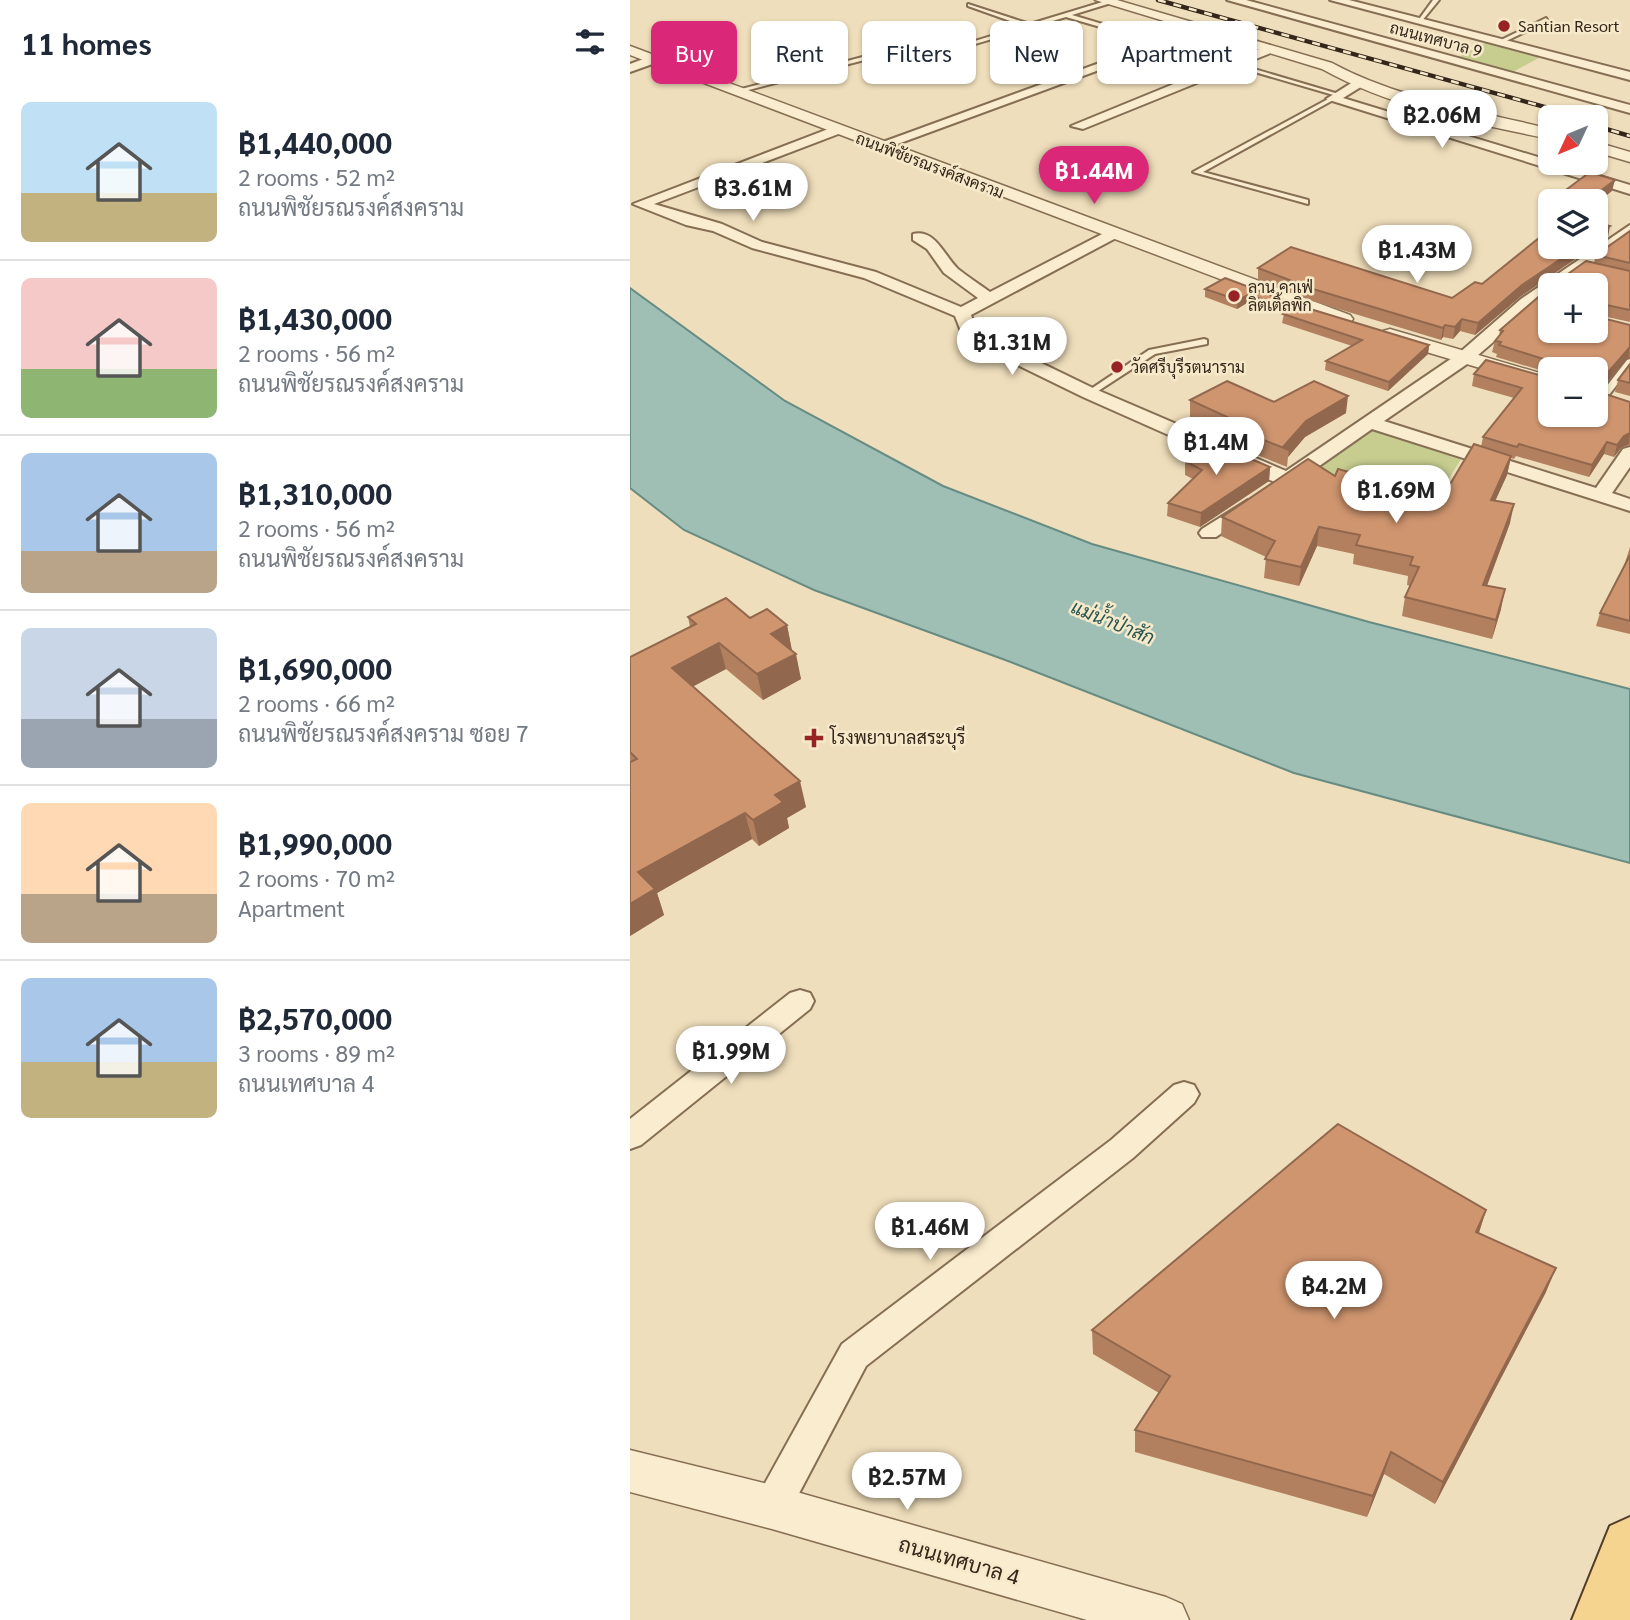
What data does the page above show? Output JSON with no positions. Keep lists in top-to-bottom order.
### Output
{
  "streets": {
    "street": ["ถนนเทศบาล 9", "ถนนพิชัยรณรงค์สงคราม", "ถนนเทศบาล 4"]
  },
  "water": ["แม่น้ำป่าสัก"],
  "places": {
    "other": ["Santian Resort", "ลาน คาเฟ่ ลิตเติ้ลพิก", "วัดศรีบุรีรตนาราม"],
    "health": ["โรงพยาบาลสระบุรี"]
  },
  "north": "bottom left",
  "page": {
    "heading": "11 homes",
    "chip": [
      "Buy",
      "Rent",
      "Filters",
      "New",
      "Apartment"
    ],
    "list": [
      {
        "name": "฿1,440,000",
        "note": "2 rooms · 52 m² · ถนนพิชัยรณรงค์สงคราม"
      },
      {
        "name": "฿1,430,000",
        "note": "2 rooms · 56 m² · ถนนพิชัยรณรงค์สงคราม"
      },
      {
        "name": "฿1,310,000",
        "note": "2 rooms · 56 m² · ถนนพิชัยรณรงค์สงคราม"
      },
      {
        "name": "฿1,690,000",
        "note": "2 rooms · 66 m² · ถนนพิชัยรณรงค์สงคราม ซอย 7"
      },
      {
        "name": "฿1,990,000",
        "note": "2 rooms · 70 m² · Apartment"
      },
      {
        "name": "฿2,570,000",
        "note": "3 rooms · 89 m² · ถนนเทศบาล 4"
      }
    ],
    "price": [
      "฿2.06M",
      "฿1.44M",
      "฿3.61M",
      "฿1.43M",
      "฿1.31M",
      "฿1.4M",
      "฿1.69M",
      "฿1.99M",
      "฿1.46M",
      "฿4.2M",
      "฿2.57M"
    ],
    "map_buttons": ["+", "−"]
  }
}
